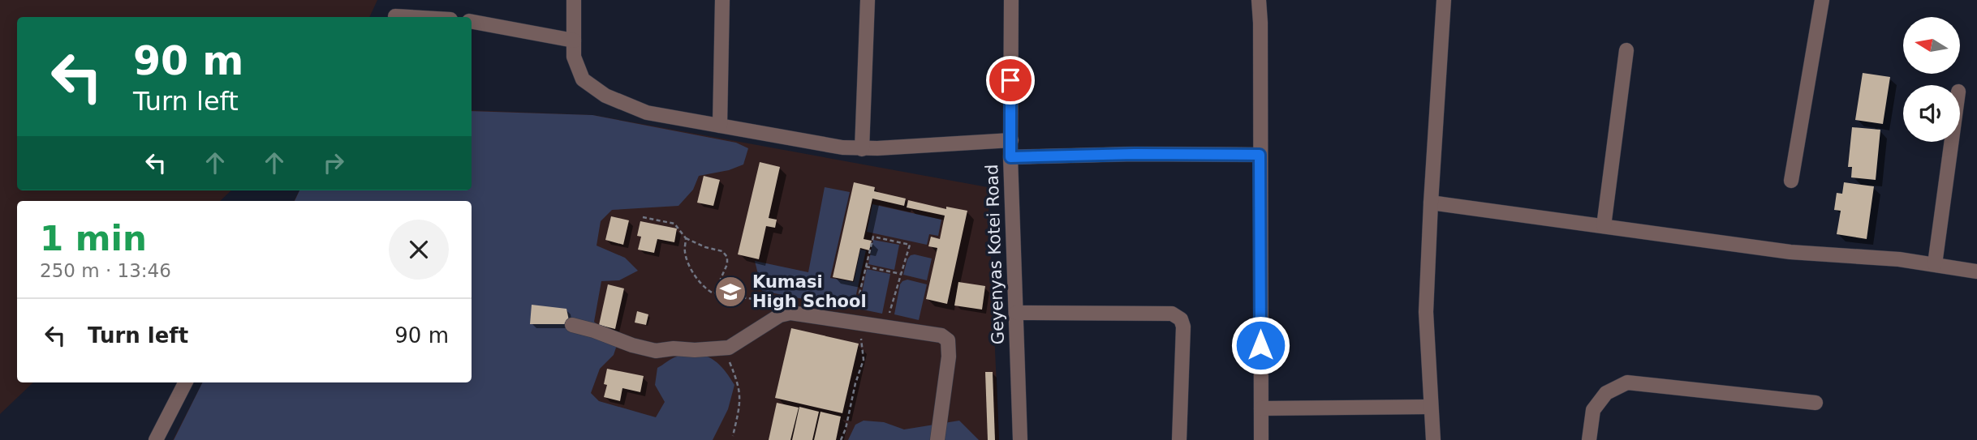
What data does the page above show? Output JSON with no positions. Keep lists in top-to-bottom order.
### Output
{
  "streets": {
    "street": ["Geyenyas Kotei Road"]
  },
  "places": {
    "school or university": ["Kumasi High School"]
  },
  "north": "left",
  "page": {
    "turn": ["90 m", "Turn left"],
    "heading": ["1 min", "250 m · 13:46"],
    "list": [
      {
        "name": "Turn left",
        "value": "90 m"
      }
    ]
  }
}
